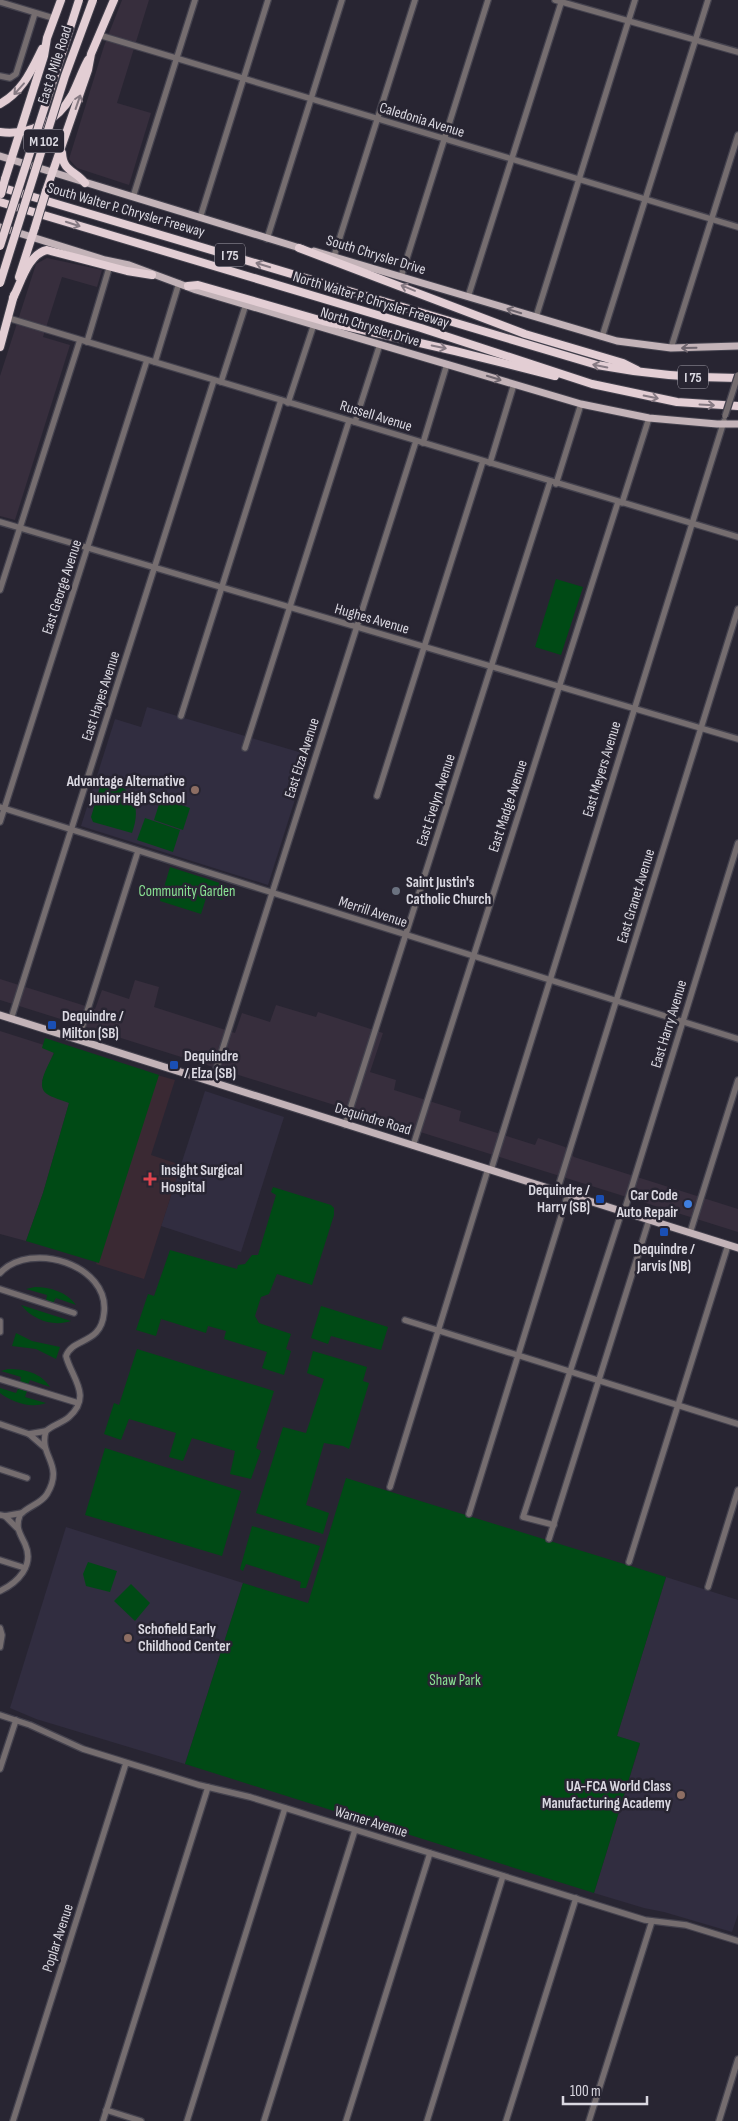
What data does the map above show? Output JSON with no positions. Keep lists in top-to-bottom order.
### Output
{
  "streets": {
    "highway": [
      "East 8 Mile Road",
      "M 102",
      "South Walter P. Chrysler Freeway",
      "I 75",
      "North Walter P. Chrysler Freeway"
    ],
    "main road": ["South Chrysler Drive", "North Chrysler Drive", "Dequindre Road"],
    "street": [
      "Caledonia Avenue",
      "Russell Avenue",
      "East George Avenue",
      "Hughes Avenue",
      "East Hayes Avenue",
      "East Elza Avenue",
      "East Meyers Avenue",
      "East Evelyn Avenue",
      "East Madge Avenue",
      "East Granet Avenue",
      "Merrill Avenue",
      "East Harry Avenue",
      "Warner Avenue",
      "Poplar Avenue"
    ]
  },
  "crossings": [
    ["South Walter P. Chrysler Freeway", "East Meyers Avenue"],
    ["North Chrysler Drive", "East Elza Avenue"],
    ["North Chrysler Drive", "East Meyers Avenue"],
    ["North Chrysler Drive", "East Evelyn Avenue"],
    ["North Chrysler Drive", "East Madge Avenue"],
    ["Russell Avenue", "East George Avenue"],
    ["Russell Avenue", "East Hayes Avenue"],
    ["Russell Avenue", "East Elza Avenue"],
    ["Russell Avenue", "East Meyers Avenue"],
    ["Russell Avenue", "East Evelyn Avenue"],
    ["Russell Avenue", "East Madge Avenue"],
    ["East George Avenue", "Hughes Avenue"],
    ["East George Avenue", "Merrill Avenue"],
    ["Hughes Avenue", "East Hayes Avenue"],
    ["Hughes Avenue", "East Elza Avenue"],
    ["Hughes Avenue", "East Meyers Avenue"],
    ["Hughes Avenue", "East Evelyn Avenue"],
    ["Hughes Avenue", "East Madge Avenue"],
    ["Hughes Avenue", "East Granet Avenue"],
    ["East Hayes Avenue", "Merrill Avenue"],
    ["East Hayes Avenue", "Dequindre Road"],
    ["East Elza Avenue", "Merrill Avenue"],
    ["East Elza Avenue", "Dequindre Road"],
    ["East Meyers Avenue", "Merrill Avenue"],
    ["East Meyers Avenue", "Dequindre Road"],
    ["East Evelyn Avenue", "Merrill Avenue"],
    ["East Evelyn Avenue", "Dequindre Road"],
    ["East Madge Avenue", "Merrill Avenue"],
    ["East Madge Avenue", "Dequindre Road"],
    ["East Granet Avenue", "Merrill Avenue"],
    ["East Granet Avenue", "Dequindre Road"],
    ["Merrill Avenue", "East Harry Avenue"],
    ["East Harry Avenue", "Dequindre Road"],
    ["Warner Avenue", "Poplar Avenue"]
  ],
  "parks": ["Community Garden", "Shaw Park"],
  "places": {
    "other": [
      "Advantage Alternative Junior High School",
      "Saint Justin's Catholic Church",
      "Car Code Auto Repair",
      "Schofield Early Childhood Center",
      "UA-FCA World Class Manufacturing Academy"
    ],
    "transit": [
      "Dequindre / Milton (SB)",
      "Dequindre / Elza (SB)",
      "Dequindre / Harry (SB)",
      "Dequindre / Jarvis (NB)"
    ],
    "health": ["Insight Surgical Hospital"]
  },
  "scale_bar": "100 m"
}
